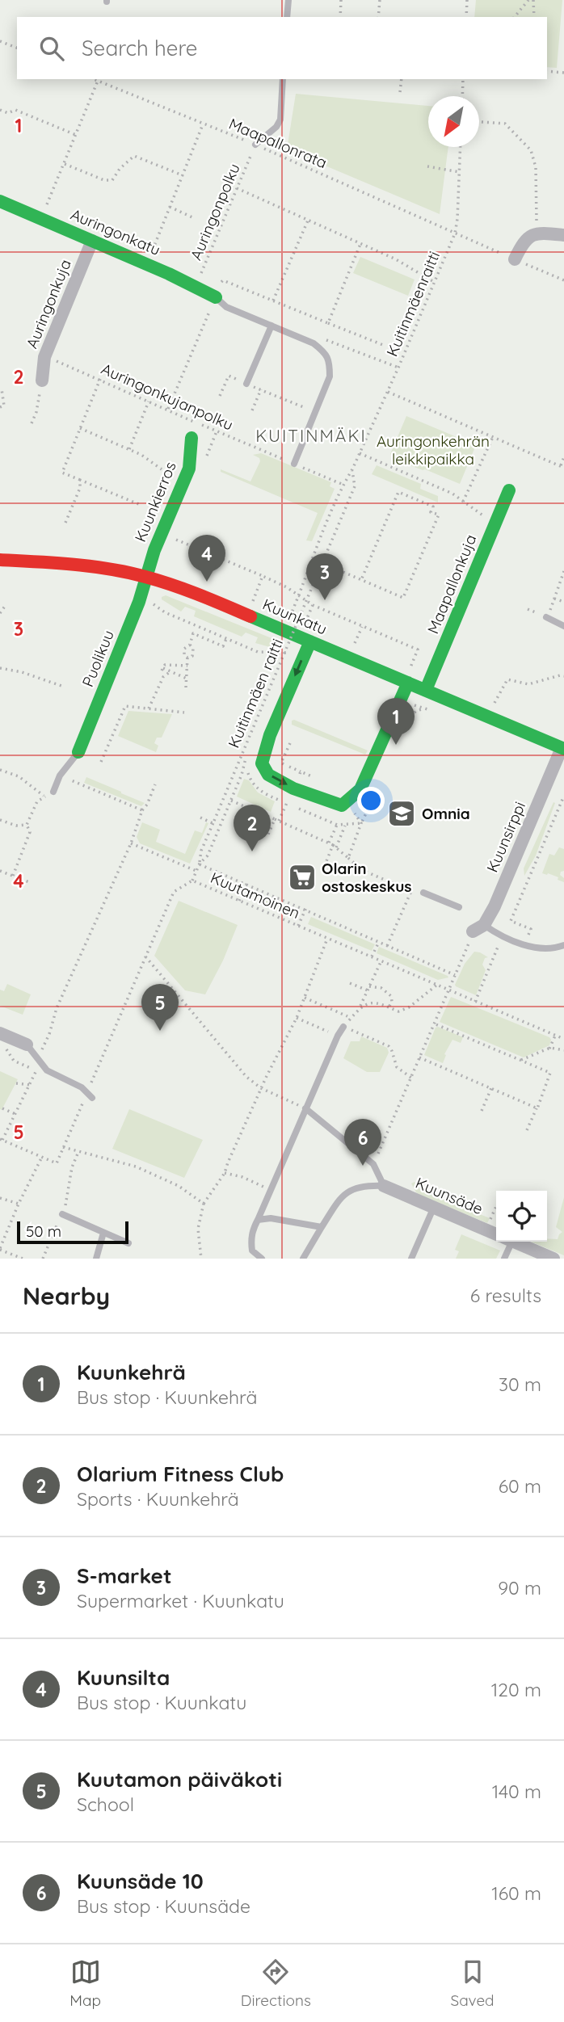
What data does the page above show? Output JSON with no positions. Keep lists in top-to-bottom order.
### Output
{
  "streets": {
    "street": [
      "Auringonkatu",
      "Auringonkuja",
      "Kuunkierros",
      "Maapallonkuja",
      "Kuunkatu",
      "Puolikuu",
      "Kuunsirppi",
      "Kuunsäde"
    ],
    "path": [
      "Maapallonrata",
      "Auringonpolku",
      "Kuitinmäenraitti",
      "Auringonkujanpolku",
      "Kuitinmäen raitti",
      "Kuutamoinen"
    ]
  },
  "crossings": [
    ["Maapallonrata", "Auringonpolku"],
    ["Maapallonrata", "Kuitinmäenraitti"],
    ["Auringonpolku", "Auringonkatu"],
    ["Auringonkatu", "Auringonkuja"],
    ["Auringonkuja", "Auringonkujanpolku"],
    ["Kuitinmäenraitti", "Kuitinmäen raitti"],
    ["Kuunkierros", "Kuunkatu"],
    ["Kuunkierros", "Puolikuu"],
    ["Maapallonkuja", "Kuunkatu"],
    ["Kuunkatu", "Puolikuu"],
    ["Kuunkatu", "Kuunsirppi"]
  ],
  "districts": ["KUITINMÄKI"],
  "parks": ["Auringonkehrän leikkipaikka"],
  "places": {
    "school or university": ["Omnia"],
    "supermarket": ["Olarin ostoskeskus"]
  },
  "scale_bar": "50 m",
  "north": "bottom left",
  "page": {
    "search": "Search here",
    "pins": [
      "4",
      "3",
      "1",
      "2",
      "5",
      "6"
    ],
    "scale": "50 m",
    "heading": ["Nearby", "6 results"],
    "list": [
      {
        "mark": "1",
        "name": "Kuunkehrä",
        "note": "Bus stop · Kuunkehrä",
        "value": "30 m"
      },
      {
        "mark": "2",
        "name": "Olarium Fitness Club",
        "note": "Sports · Kuunkehrä",
        "value": "60 m"
      },
      {
        "mark": "3",
        "name": "S-market",
        "note": "Supermarket · Kuunkatu",
        "value": "90 m"
      },
      {
        "mark": "4",
        "name": "Kuunsilta",
        "note": "Bus stop · Kuunkatu",
        "value": "120 m"
      },
      {
        "mark": "5",
        "name": "Kuutamon päiväkoti",
        "note": "School",
        "value": "140 m"
      },
      {
        "mark": "6",
        "name": "Kuunsäde 10",
        "note": "Bus stop · Kuunsäde",
        "value": "160 m"
      }
    ],
    "nav": ["Map", "Directions", "Saved"]
  },
  "grid": {
    "rows": [
      "1",
      "2",
      "3",
      "4",
      "5"
    ]
  }
}
